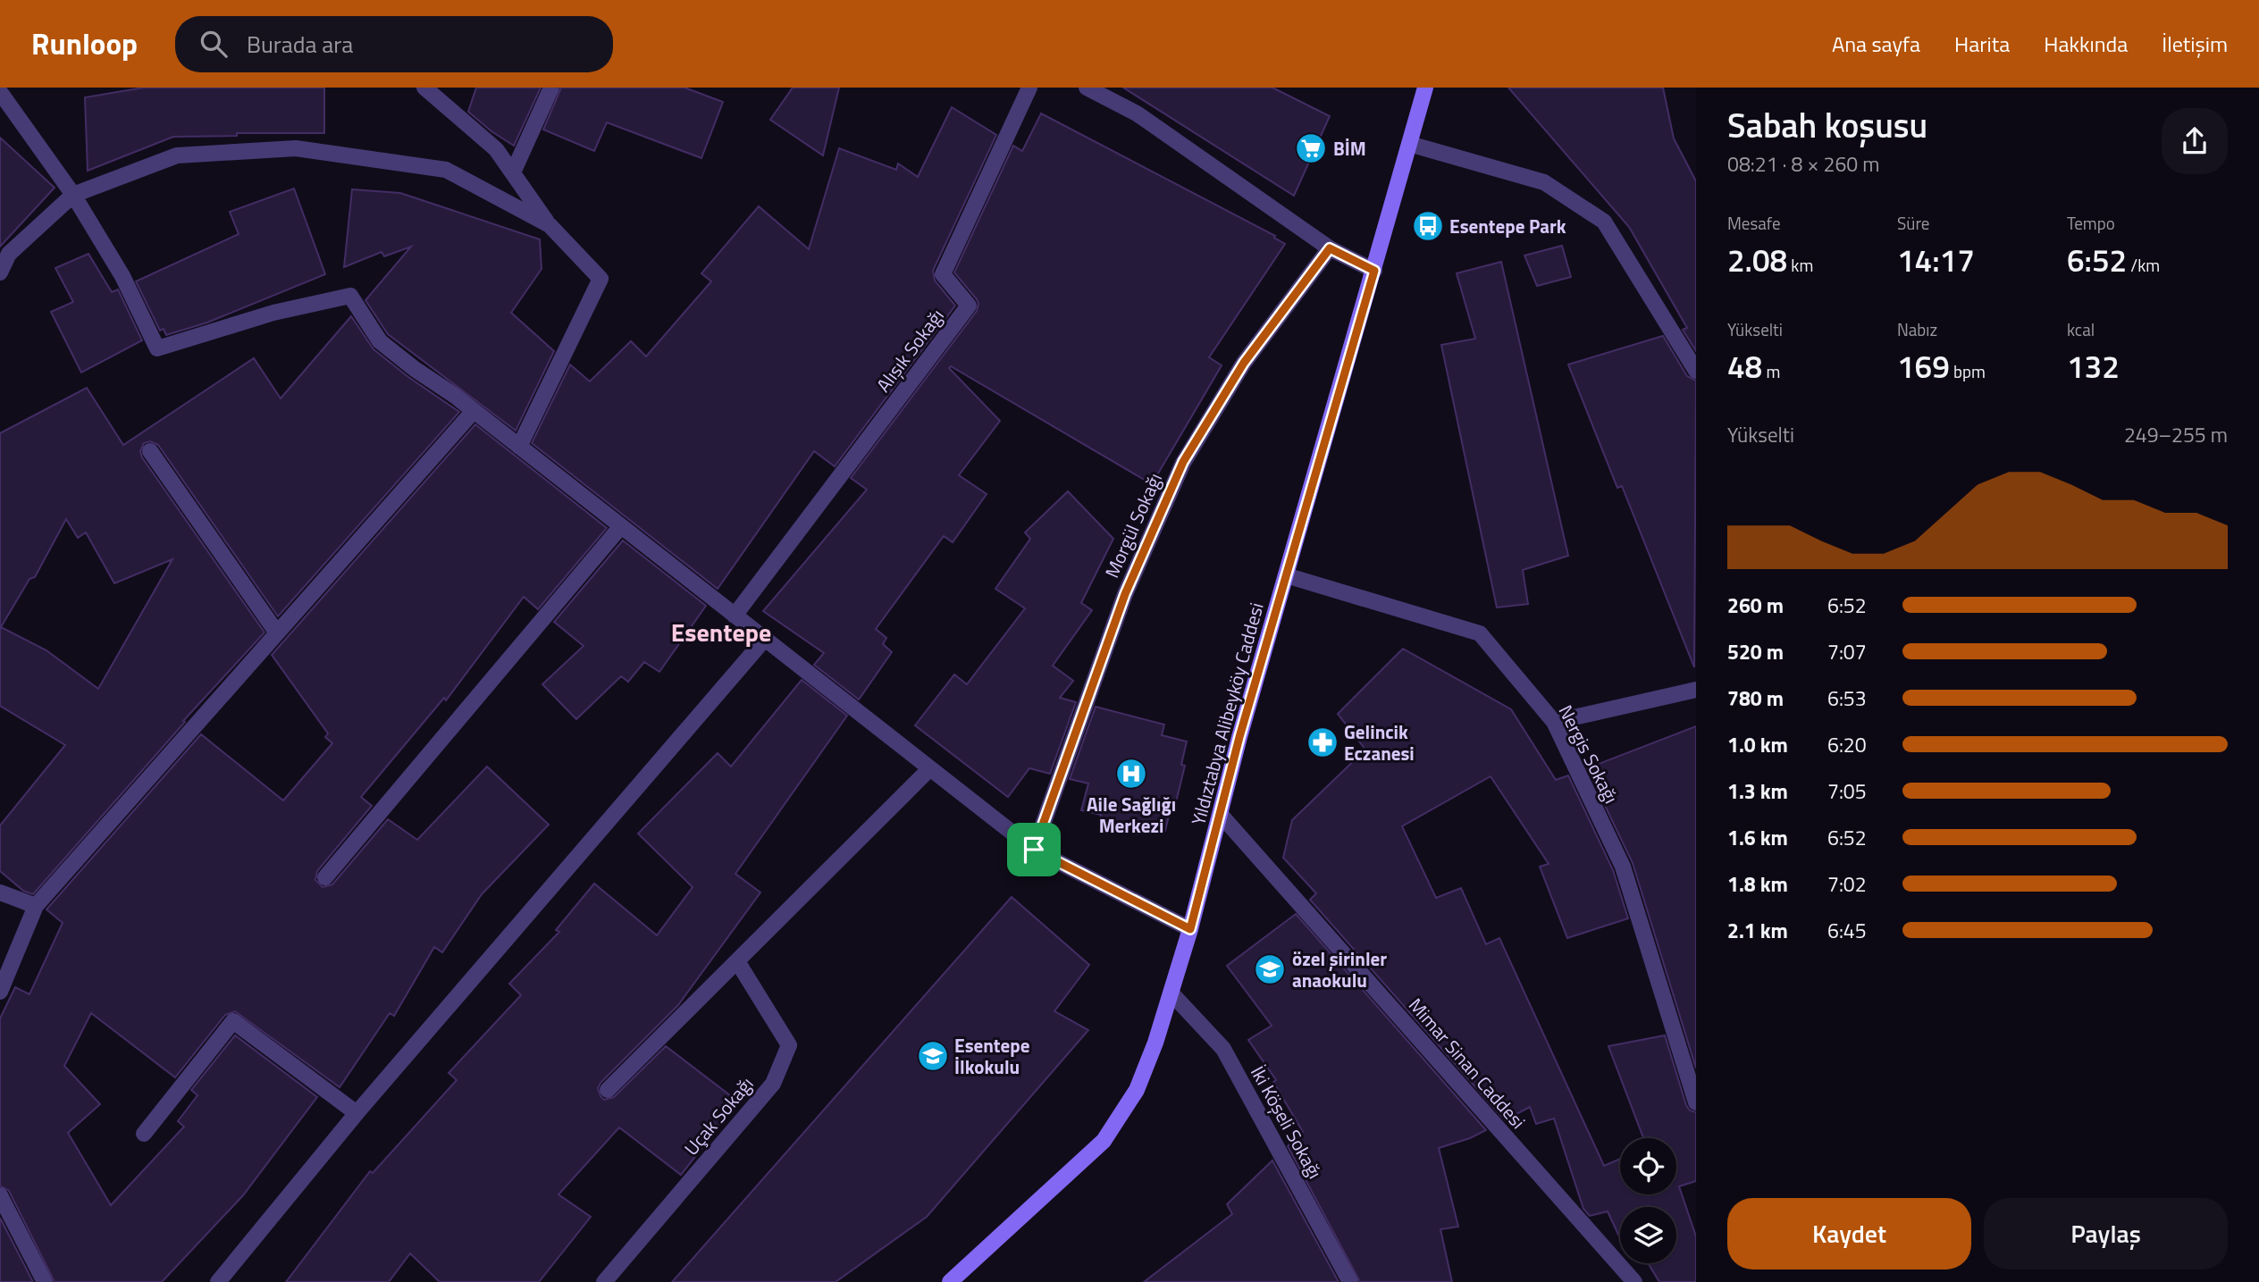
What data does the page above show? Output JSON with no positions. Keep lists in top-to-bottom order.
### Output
{
  "streets": {
    "main road": ["Yıldıztabya Alibeyköy Caddesi"],
    "street": [
      "Alışık Sokağı",
      "Morgül Sokağı",
      "Nergis Sokağı",
      "Mimar Sinan Caddesi",
      "Uçak Sokağı",
      "İki Köşeli Sokağı"
    ]
  },
  "crossings": [
    ["Yıldıztabya Alibeyköy Caddesi", "Nergis Sokağı"],
    ["Yıldıztabya Alibeyköy Caddesi", "Mimar Sinan Caddesi"],
    ["Yıldıztabya Alibeyköy Caddesi", "İki Köşeli Sokağı"]
  ],
  "districts": ["Esentepe"],
  "places": {
    "supermarket": ["BİM"],
    "bus stop": ["Esentepe Park"],
    "pharmacy": ["Gelincik Eczanesi"],
    "hospital": ["Aile Sağlığı Merkezi"],
    "school or university": ["özel şirinler anaokulu", "Esentepe İlkokulu"]
  },
  "page": {
    "header": "Runloop",
    "search": "Burada ara",
    "nav": [
      "Ana sayfa",
      "Harita",
      "Hakkında",
      "İletişim"
    ],
    "heading": ["Sabah koşusu", "08:21 · 8 × 260 m"],
    "stats": [
      ["Mesafe", "2.08 km"],
      ["Süre", "14:17"],
      ["Tempo", "6:52 /km"],
      ["Yükselti", "48 m"],
      ["Nabız", "169 bpm"],
      ["kcal", "132"]
    ],
    "chart": ["Yükselti", "249–255 m"],
    "list": [
      {
        "name": "260 m",
        "note": "6:52"
      },
      {
        "name": "520 m",
        "note": "7:07"
      },
      {
        "name": "780 m",
        "note": "6:53"
      },
      {
        "name": "1.0 km",
        "note": "6:20"
      },
      {
        "name": "1.3 km",
        "note": "7:05"
      },
      {
        "name": "1.6 km",
        "note": "6:52"
      },
      {
        "name": "1.8 km",
        "note": "7:02"
      },
      {
        "name": "2.1 km",
        "note": "6:45"
      }
    ],
    "buttons": ["Kaydet", "Paylaş"]
  }
}
